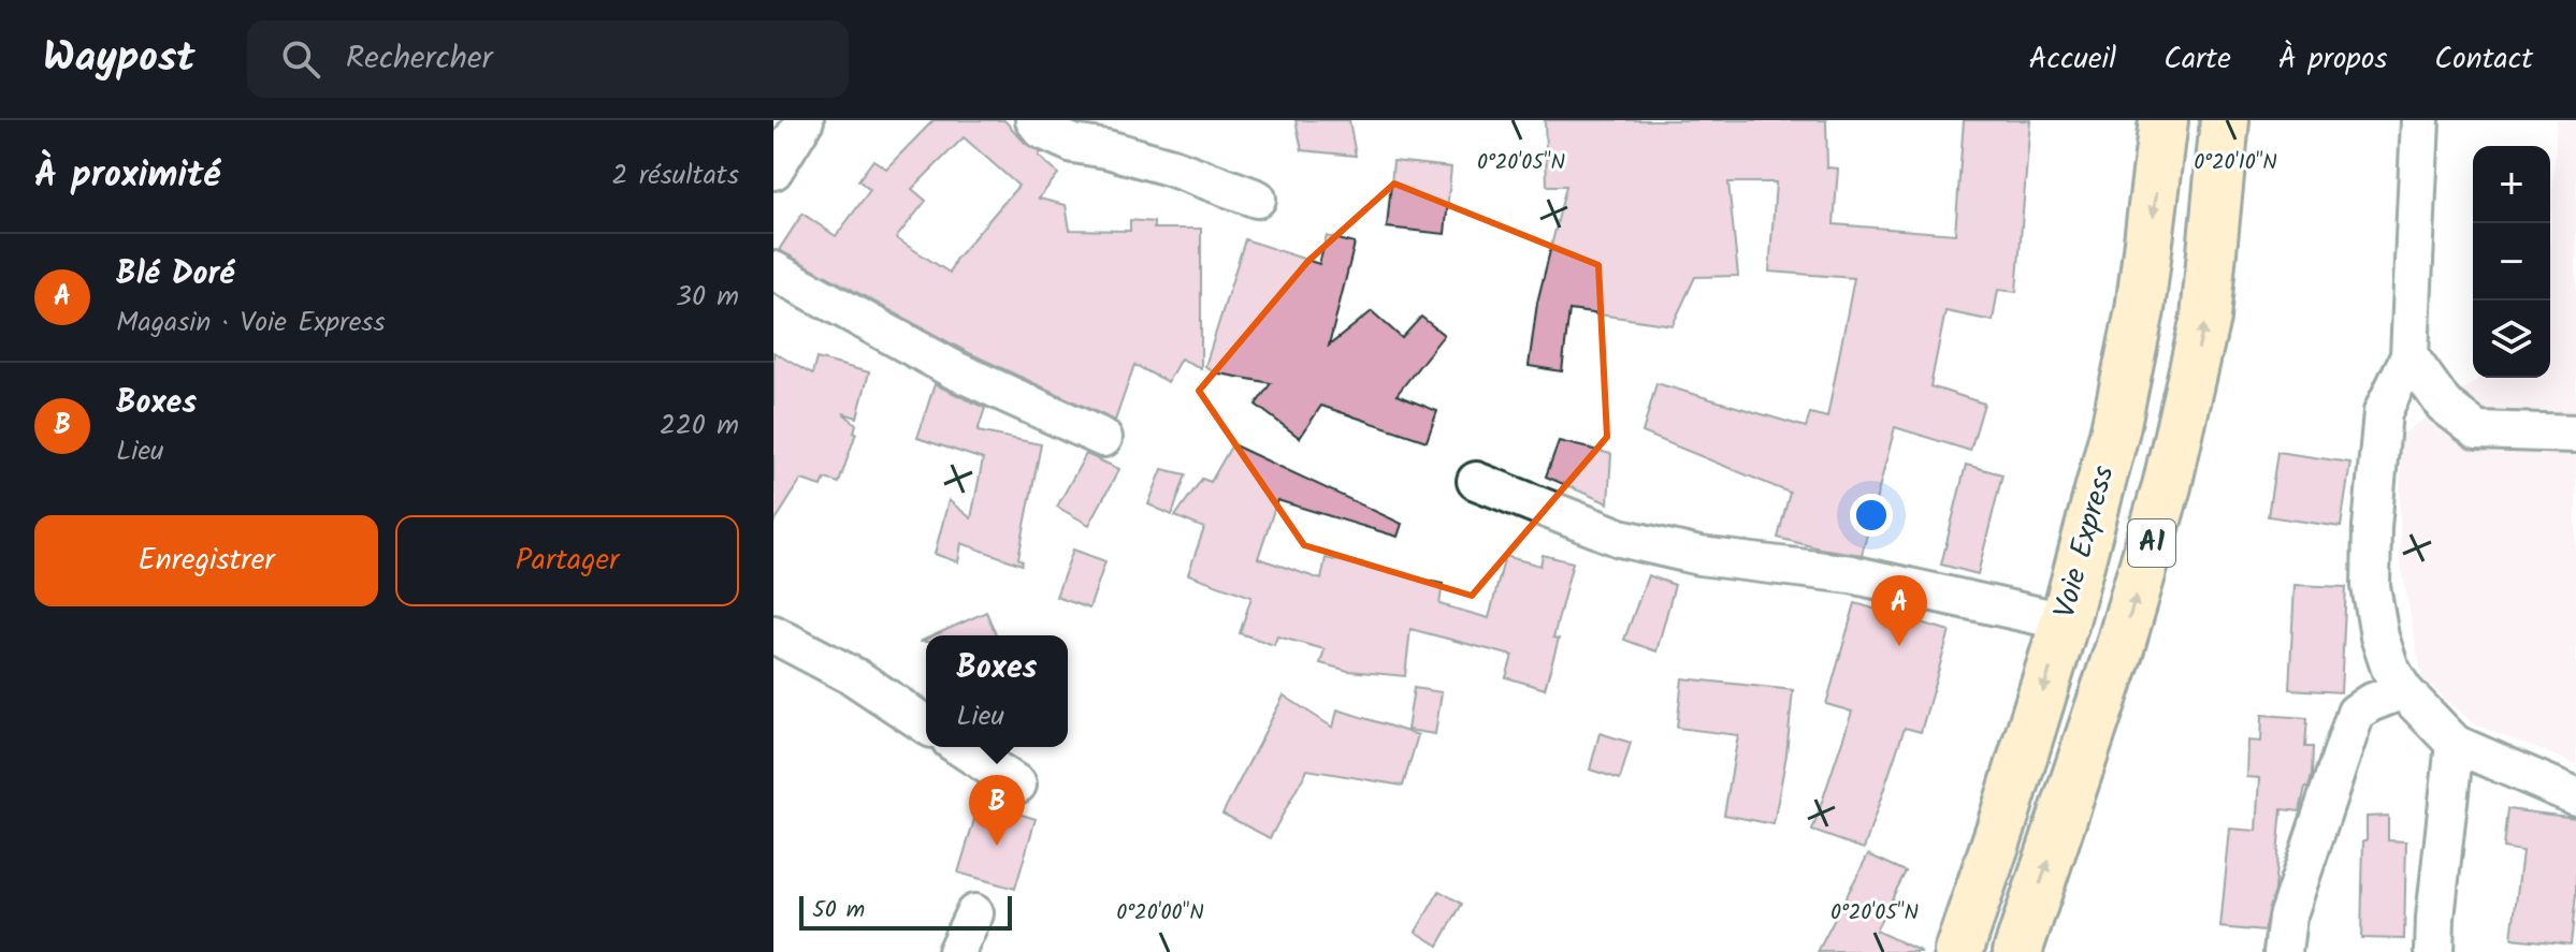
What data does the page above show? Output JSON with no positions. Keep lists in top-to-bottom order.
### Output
{
  "streets": {
    "highway": ["Voie Express", "A1"]
  },
  "scale_bar": "50 m",
  "page": {
    "header": "Waypost",
    "search": "Rechercher",
    "nav": [
      "Accueil",
      "Carte",
      "À propos",
      "Contact"
    ],
    "heading": ["À proximité", "2 résultats"],
    "map_buttons": ["+", "−"],
    "list": [
      {
        "mark": "A",
        "name": "Blé Doré",
        "note": "Magasin · Voie Express",
        "value": "30 m"
      },
      {
        "mark": "B",
        "name": "Boxes",
        "note": "Lieu",
        "value": "220 m"
      }
    ],
    "buttons": ["Enregistrer", "Partager"],
    "pins": ["A", "B"],
    "popup": ["Boxes", "Lieu"],
    "scale": "50 m"
  },
  "coordinates": ["0°20'10\"N", "0°20'05\"N", "0°20'00\"N"]
}
